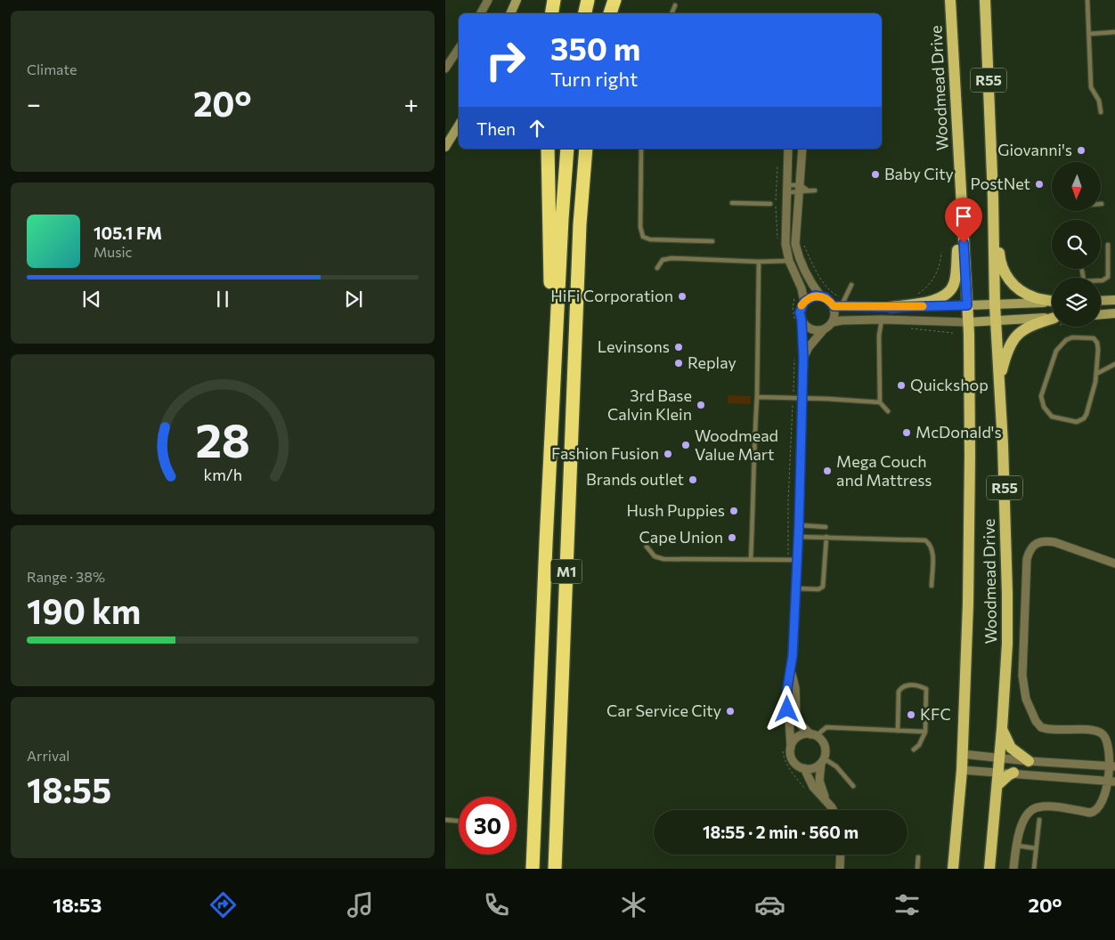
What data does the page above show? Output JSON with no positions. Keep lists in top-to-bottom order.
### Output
{
  "streets": {
    "highway": ["M1"],
    "main road": ["R55", "Woodmead Drive"]
  },
  "places": [
    "Giovanni's",
    "Baby City",
    "PostNet",
    "HiFi Corporation",
    "Levinsons",
    "Replay",
    "Quickshop",
    "3rd Base Calvin Klein",
    "McDonald's",
    "Woodmead Value Mart",
    "Fashion Fusion",
    "Mega Couch and Mattress",
    "Brands outlet",
    "Hush Puppies",
    "Cape Union",
    "Car Service City",
    "KFC"
  ],
  "north": "bottom",
  "page": {
    "tile": [
      "Climate",
      ["Range · 38%", "190 km"],
      ["Arrival", "18:55"]
    ],
    "turn": ["350 m", "Turn right"],
    "heat": ["−", "20°", "+"],
    "then": "Then",
    "song": ["105.1 FM", "Music"],
    "limit": "30",
    "trip": "18:55 · 2 min · 560 m",
    "tabs": ["18:53", "20°"],
    "gauge": ["28", "km/h"]
  }
}
